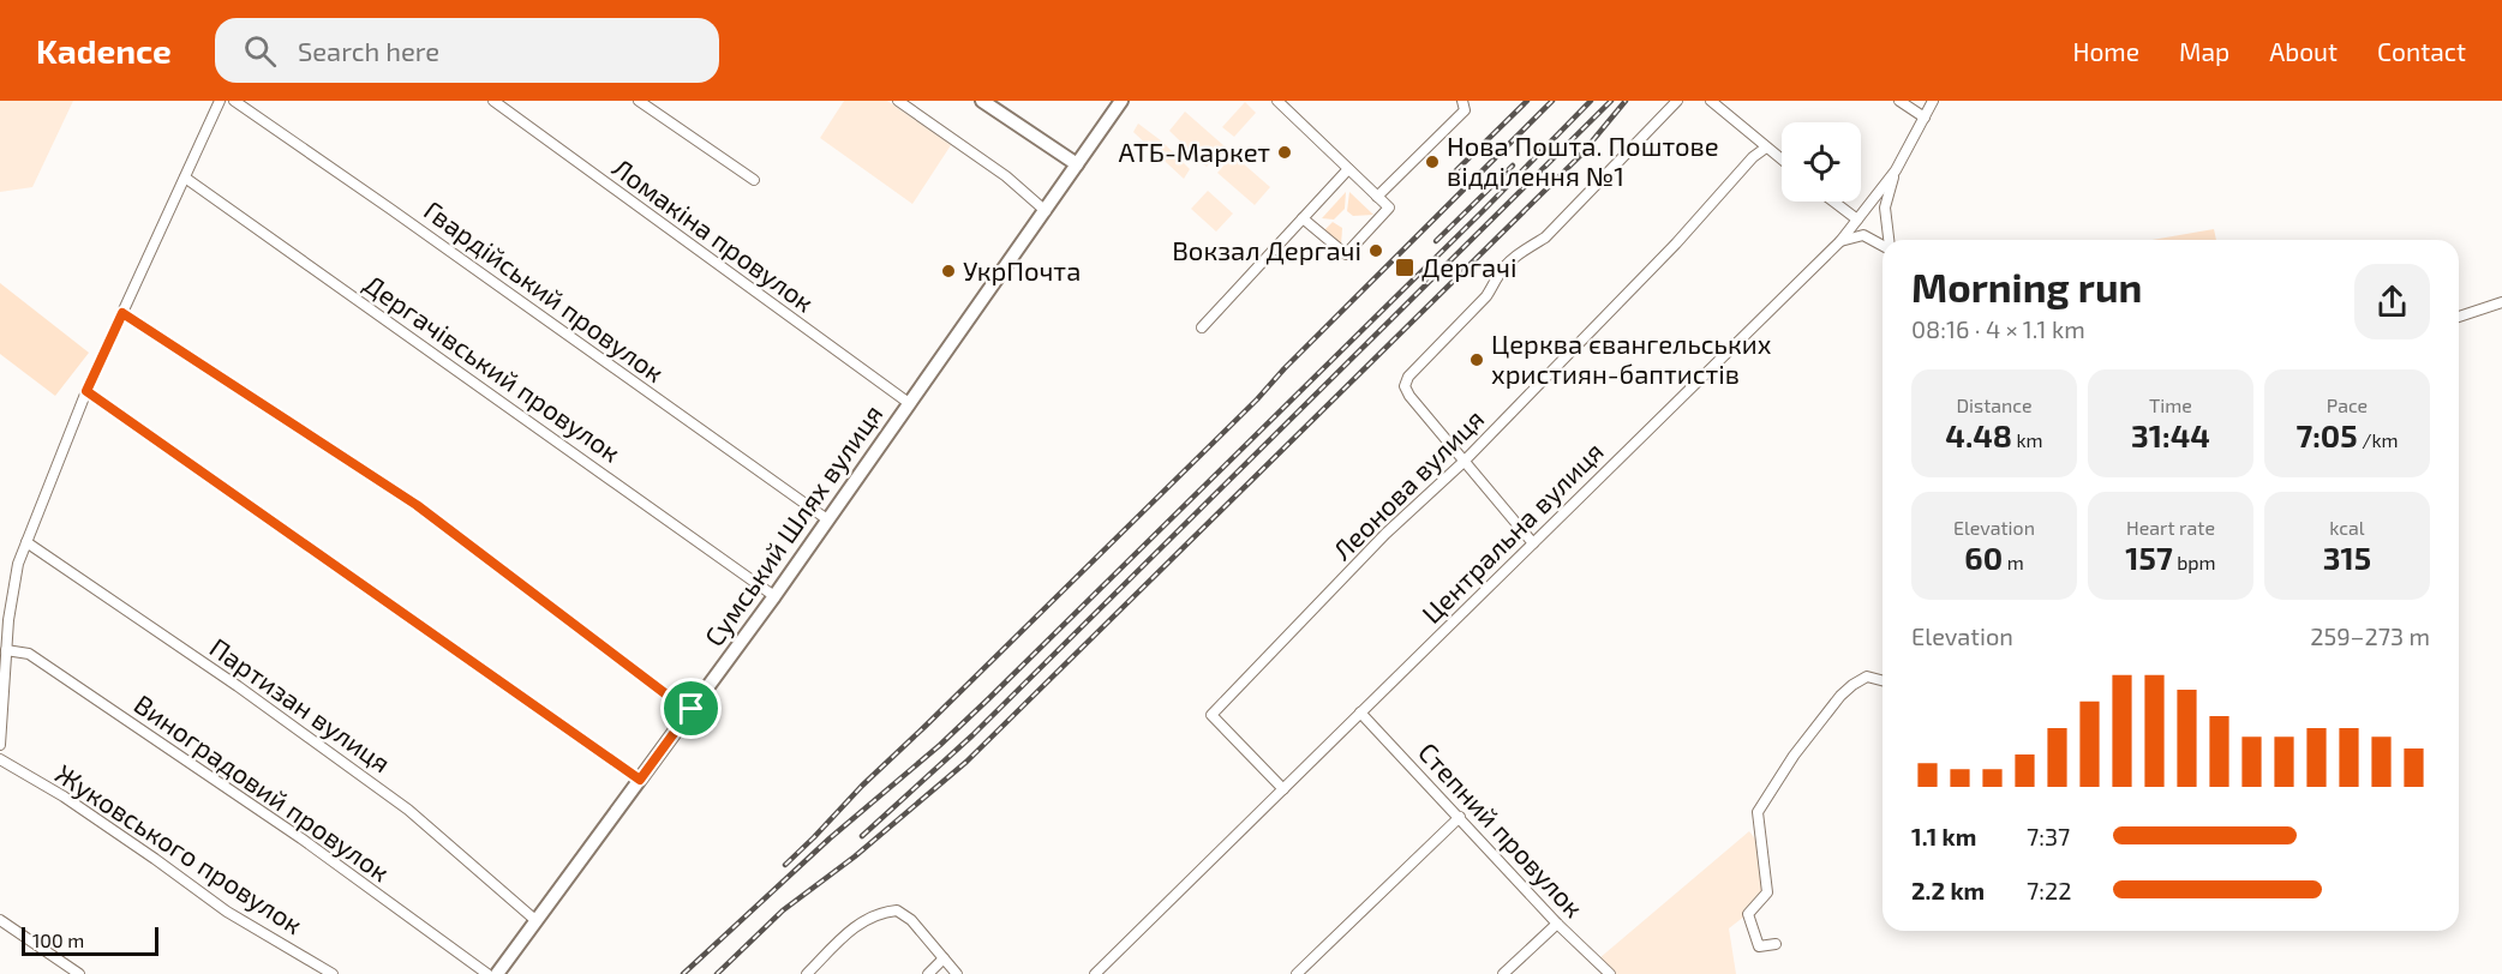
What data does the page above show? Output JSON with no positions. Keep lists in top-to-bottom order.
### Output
{
  "streets": {
    "main road": ["Сумський Шлях вулиця"],
    "street": [
      "Ломакіна провулок",
      "Гвардійський провулок",
      "Дергачівський провулок",
      "Леонова вулиця",
      "Центральна вулиця",
      "Партизан вулиця",
      "Виноградовий провулок",
      "Степний провулок",
      "Жуковського провулок"
    ]
  },
  "crossings": [
    ["Ломакіна провулок", "Сумський Шлях вулиця"],
    ["Гвардійський провулок", "Сумський Шлях вулиця"],
    ["Дергачівський провулок", "Сумський Шлях вулиця"],
    ["Леонова вулиця", "Центральна вулиця"],
    ["Сумський Шлях вулиця", "Партизан вулиця"],
    ["Центральна вулиця", "Степний провулок"]
  ],
  "places": {
    "other": [
      "АТБ-Маркет",
      "Нова Пошта. Поштове відділення №1",
      "Вокзал Дергачі",
      "УкрПочта",
      "Церква євангельських християн-баптистів"
    ],
    "transit": ["Дергачі"]
  },
  "scale_bar": "100 m",
  "page": {
    "header": "Kadence",
    "search": "Search here",
    "nav": [
      "Home",
      "Map",
      "About",
      "Contact"
    ],
    "heading": ["Morning run", "08:16 · 4 × 1.1 km"],
    "stats": [
      ["Distance", "4.48 km"],
      ["Time", "31:44"],
      ["Pace", "7:05 /km"],
      ["Elevation", "60 m"],
      ["Heart rate", "157 bpm"],
      ["kcal", "315"]
    ],
    "chart": ["Elevation", "259–273 m"],
    "list": [
      {
        "name": "1.1 km",
        "note": "7:37"
      },
      {
        "name": "2.2 km",
        "note": "7:22"
      }
    ],
    "scale": "100 m"
  }
}
